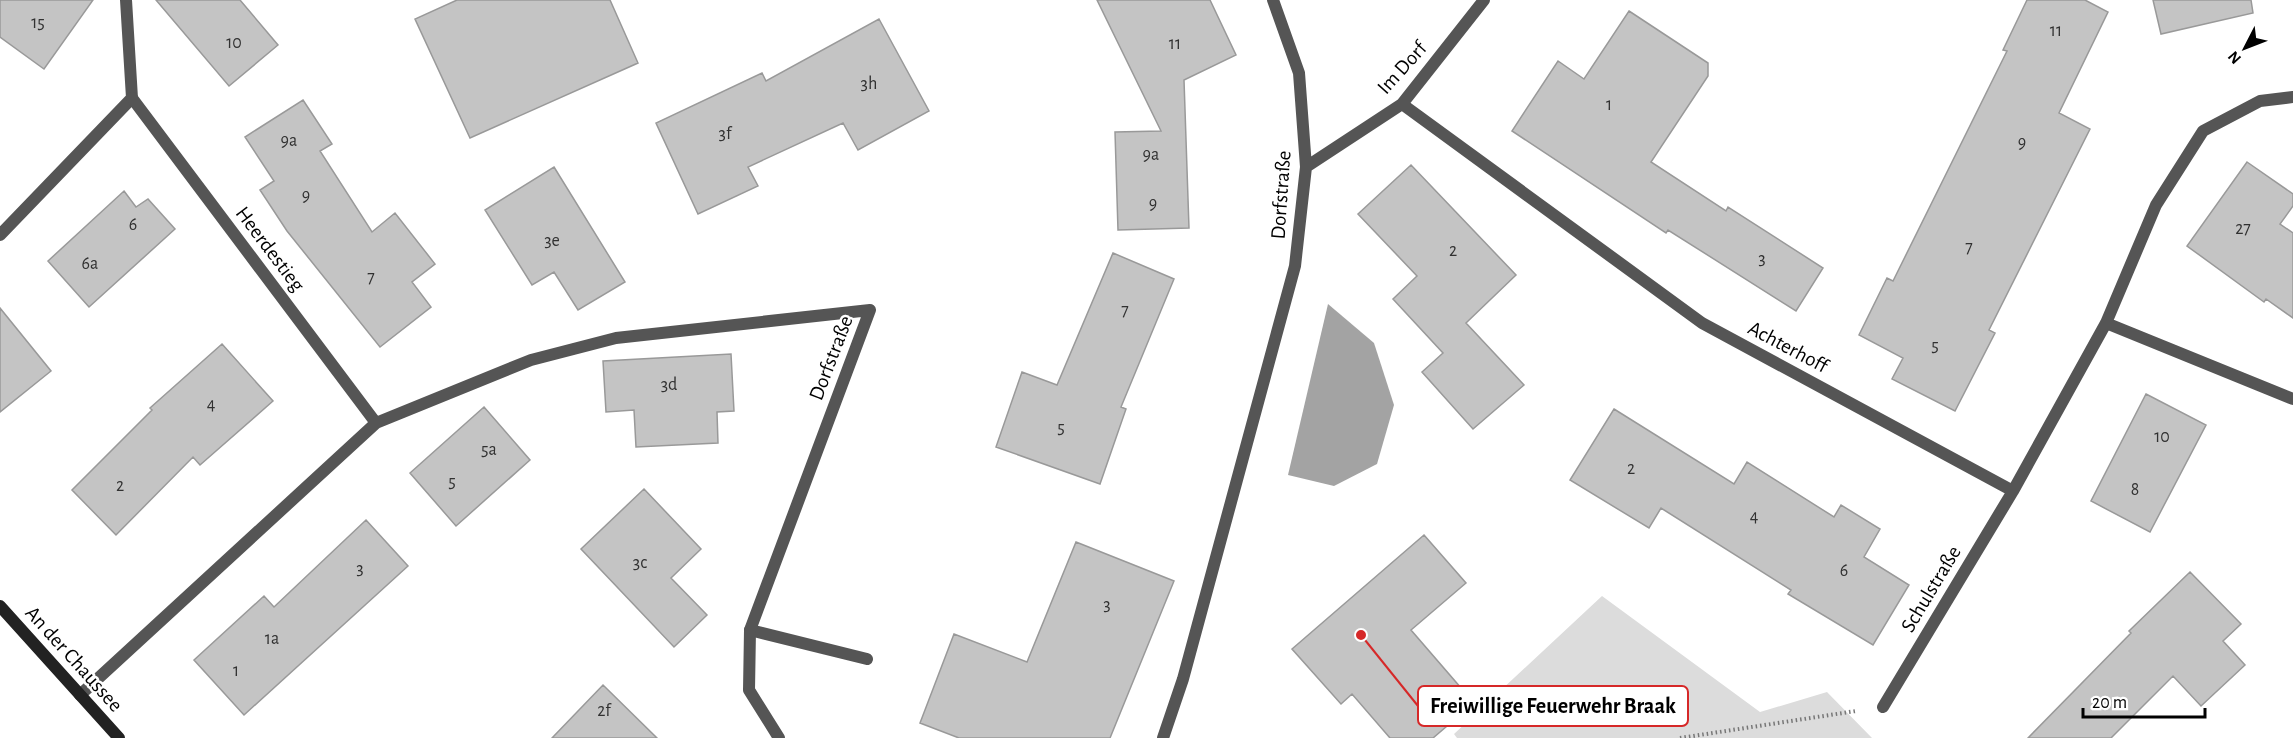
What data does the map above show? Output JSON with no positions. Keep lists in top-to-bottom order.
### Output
{
  "streets": {
    "main road": ["An der Chaussee"],
    "street": [
      "Im Dorf",
      "Dorfstraße",
      "Heerdestieg",
      "Achterhoff",
      "Schulstraße"
    ]
  },
  "crossings": [
    ["Im Dorf", "Dorfstraße"],
    ["Im Dorf", "Achterhoff"],
    ["Dorfstraße", "Heerdestieg"],
    ["Achterhoff", "Schulstraße"]
  ],
  "places": ["Freiwillige Feuerwehr Braak"],
  "house_numbers": [
    "15",
    "11",
    "10",
    "11",
    "3h",
    "1",
    "3f",
    "9a",
    "9",
    "9a",
    "9",
    "9",
    "6",
    "27",
    "3e",
    "7",
    "2",
    "3",
    "6a",
    "7",
    "7",
    "5",
    "3d",
    "4",
    "5",
    "10",
    "5a",
    "2",
    "5",
    "2",
    "8",
    "4",
    "3c",
    "3",
    "6",
    "3",
    "1a",
    "1",
    "2f"
  ],
  "scale_bar": "20 m",
  "north": "bottom left"
}
